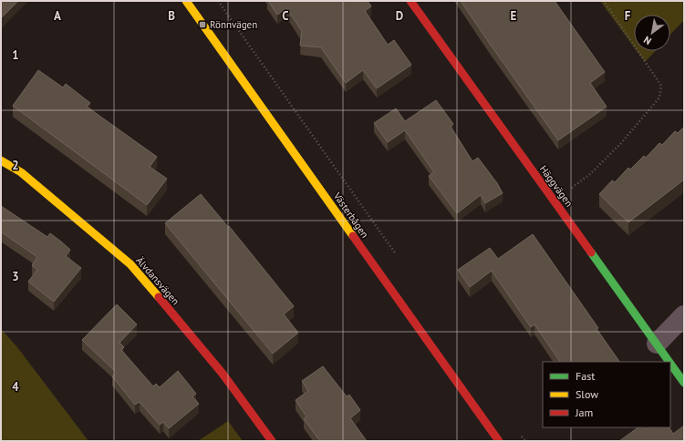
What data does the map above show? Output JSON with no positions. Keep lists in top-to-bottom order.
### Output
{
  "streets": {
    "street": ["Häggvägen", "Västerbågen", "Älvdansvägen"]
  },
  "places": {
    "transit": ["Rönnvägen"]
  },
  "legend": ["Fast", "Slow", "Jam"],
  "north": "bottom left",
  "grid": {
    "columns": [
      "A",
      "B",
      "C",
      "D",
      "E",
      "F"
    ],
    "rows": [
      "1",
      "2",
      "3",
      "4"
    ]
  }
}
